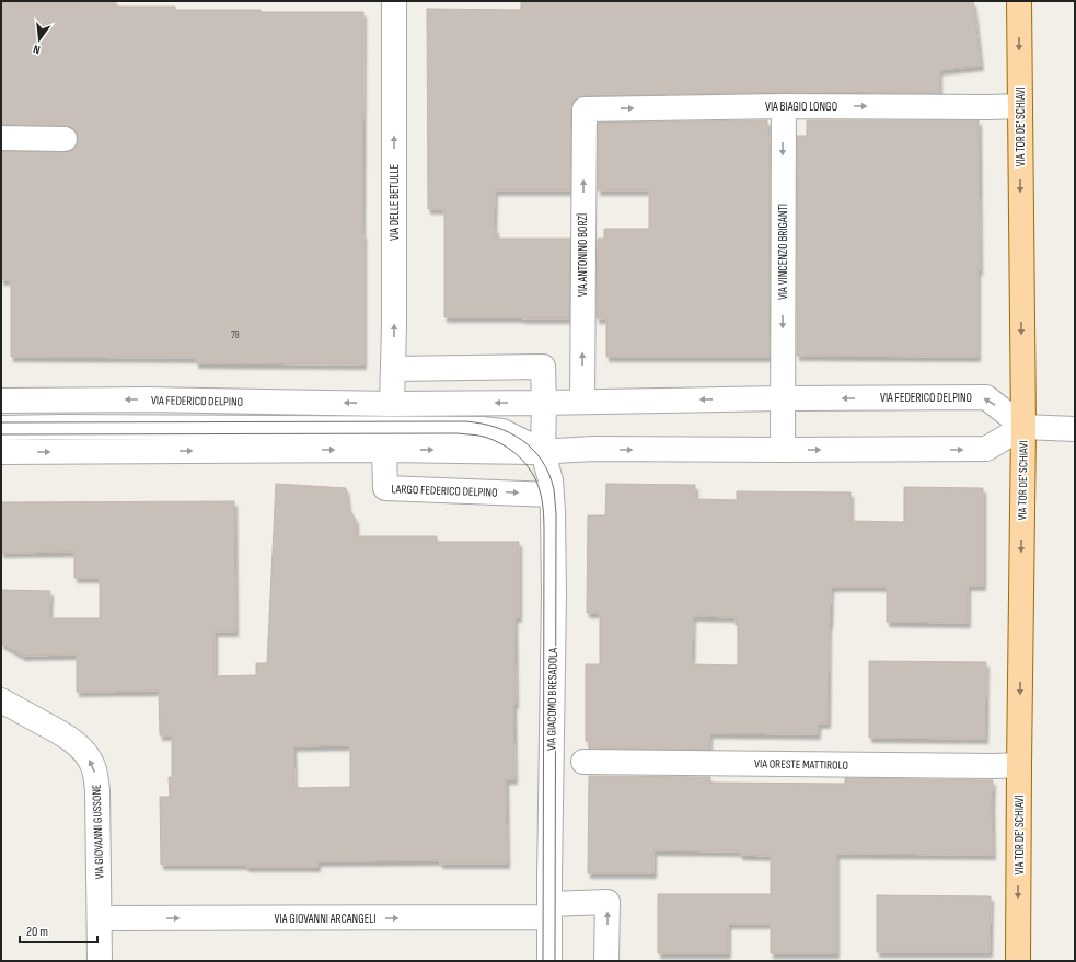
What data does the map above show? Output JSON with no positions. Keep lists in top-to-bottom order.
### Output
{
  "streets": {
    "main road": ["VIA TOR DE' SCHIAVI"],
    "street": [
      "VIA BIAGIO LONGO",
      "VIA DELLE BETULLE",
      "VIA VINCENZO BRIGANTI",
      "VIA ANTONINO BORZÌ",
      "VIA FEDERICO DELPINO",
      "LARGO FEDERICO DELPINO",
      "VIA GIACOMO BRESADOLA",
      "VIA ORESTE MATTIROLO",
      "VIA GIOVANNI GUSSONE",
      "VIA GIOVANNI ARCANGELI"
    ]
  },
  "crossings": [
    ["VIA BIAGIO LONGO", "VIA TOR DE' SCHIAVI"],
    ["VIA BIAGIO LONGO", "VIA VINCENZO BRIGANTI"],
    ["VIA BIAGIO LONGO", "VIA ANTONINO BORZÌ"],
    ["VIA TOR DE' SCHIAVI", "VIA FEDERICO DELPINO"],
    ["VIA TOR DE' SCHIAVI", "VIA ORESTE MATTIROLO"],
    ["VIA DELLE BETULLE", "VIA FEDERICO DELPINO"],
    ["VIA VINCENZO BRIGANTI", "VIA FEDERICO DELPINO"],
    ["VIA ANTONINO BORZÌ", "VIA FEDERICO DELPINO"],
    ["LARGO FEDERICO DELPINO", "VIA GIACOMO BRESADOLA"],
    ["VIA GIACOMO BRESADOLA", "VIA GIOVANNI ARCANGELI"],
    ["VIA GIOVANNI GUSSONE", "VIA GIOVANNI ARCANGELI"]
  ],
  "one_way": [
    "VIA BIAGIO LONGO",
    "VIA TOR DE' SCHIAVI",
    "VIA DELLE BETULLE",
    "VIA VINCENZO BRIGANTI",
    "VIA ANTONINO BORZÌ",
    "VIA GIOVANNI GUSSONE"
  ],
  "house_numbers": ["78"],
  "scale_bar": "20 m",
  "north": "bottom"
}
